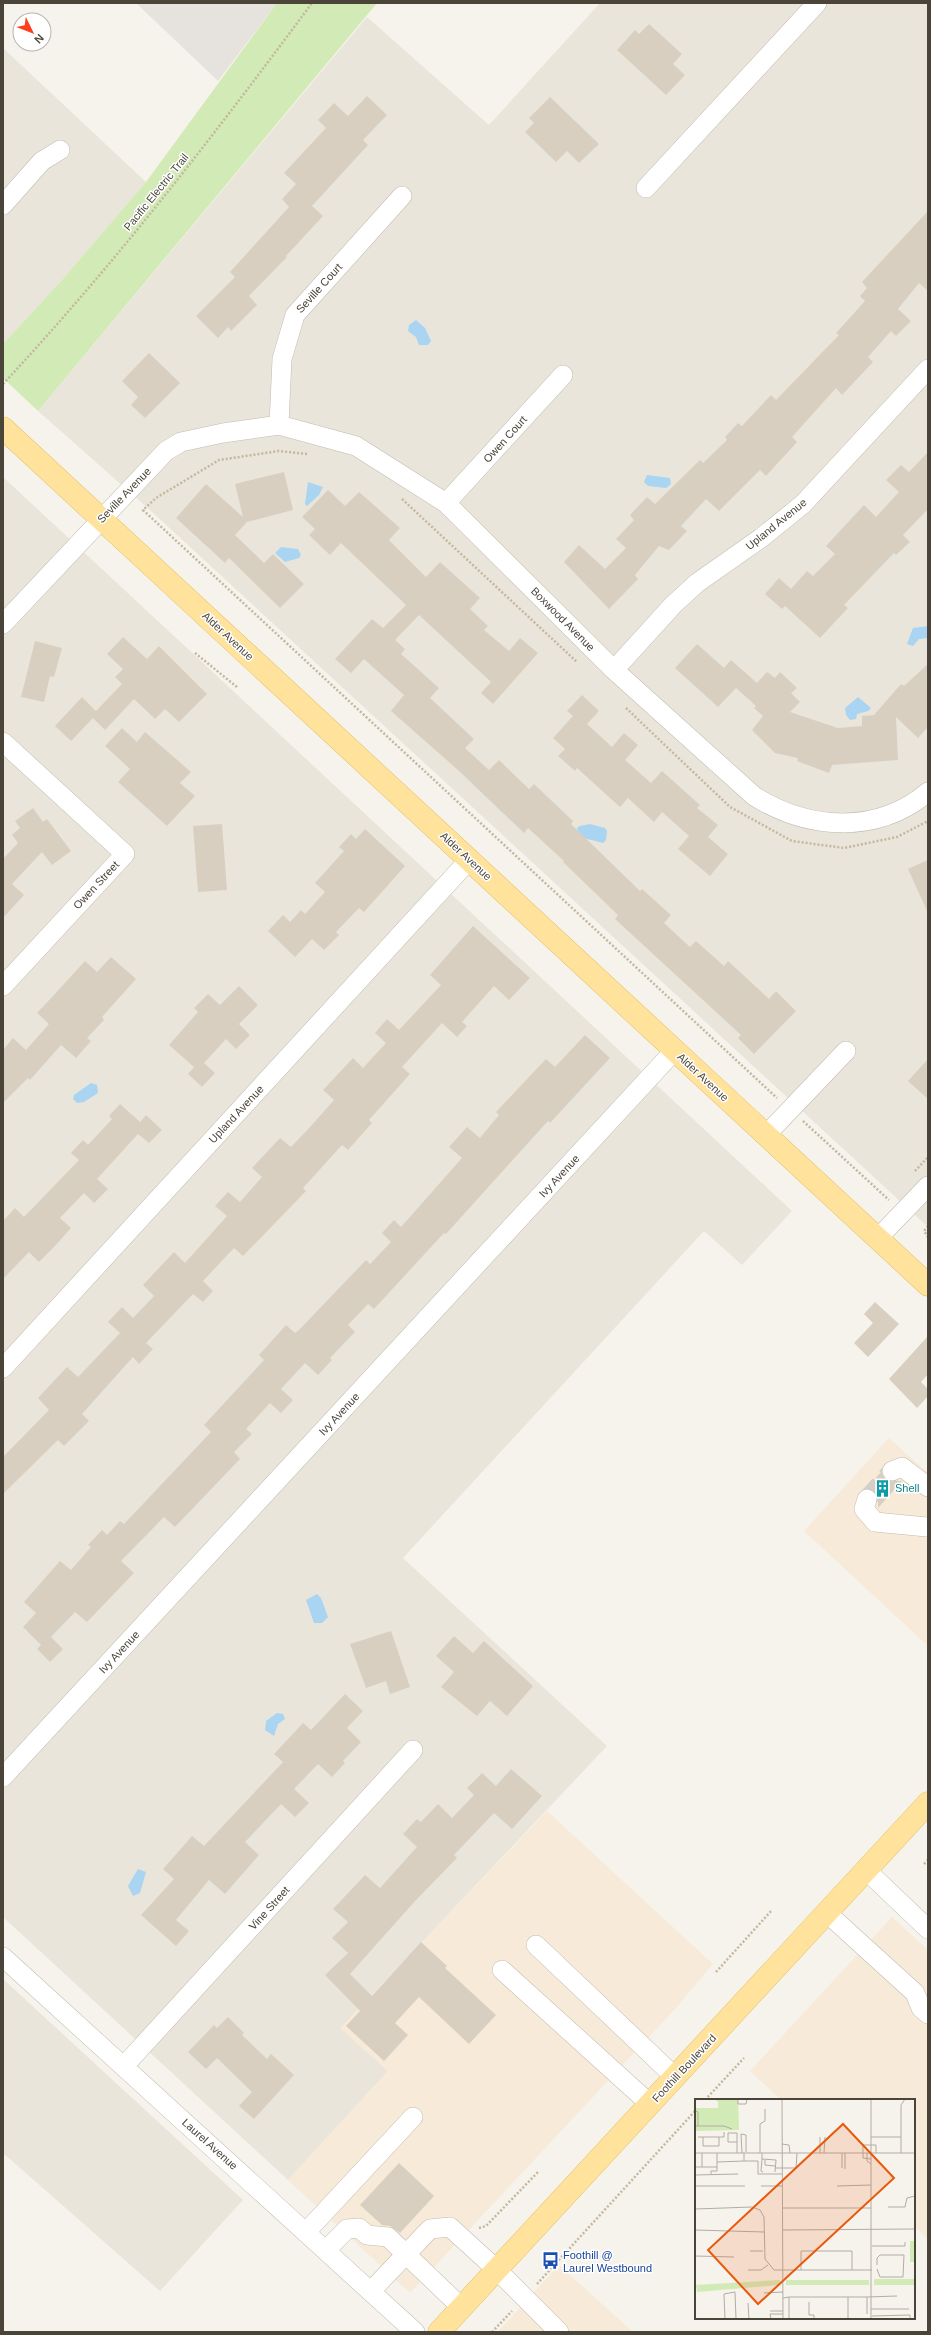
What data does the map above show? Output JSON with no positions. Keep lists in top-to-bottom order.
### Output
{
  "streets": {
    "main road": ["Alder Avenue", "Foothill Boulevard"],
    "street": [
      "Seville Court",
      "Owen Court",
      "Seville Avenue",
      "Upland Avenue",
      "Boxwood Avenue",
      "Owen Street",
      "Ivy Avenue",
      "Vine Street",
      "Laurel Avenue"
    ],
    "path": ["Pacific Electric Trail"]
  },
  "crossings": [
    ["Seville Court", "Seville Avenue"],
    ["Seville Court", "Boxwood Avenue"],
    ["Owen Court", "Boxwood Avenue"],
    ["Seville Avenue", "Boxwood Avenue"],
    ["Seville Avenue", "Alder Avenue"],
    ["Upland Avenue", "Boxwood Avenue"],
    ["Upland Avenue", "Alder Avenue"],
    ["Alder Avenue", "Ivy Avenue"],
    ["Vine Street", "Laurel Avenue"]
  ],
  "places": {
    "building": ["Shell"],
    "bus stop": ["Foothill @ Laurel Westbound"]
  },
  "north": "bottom right"
}
